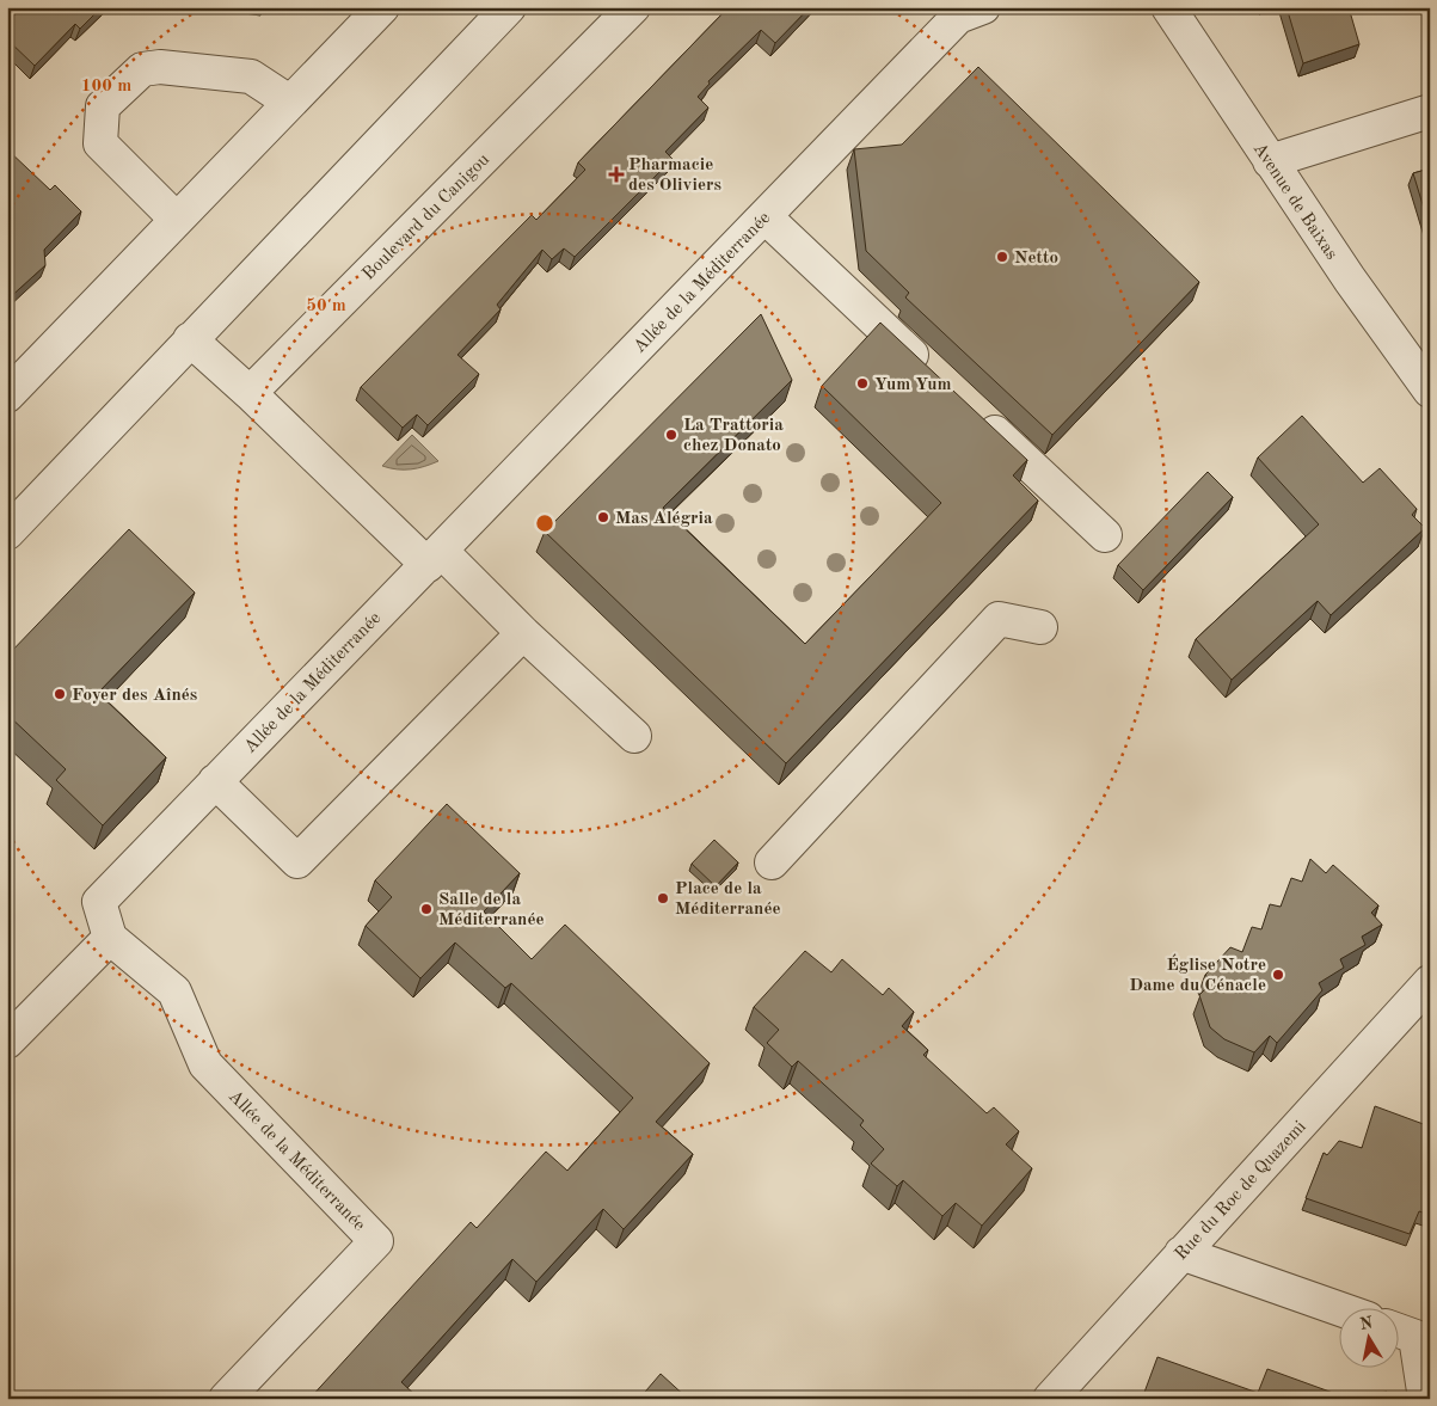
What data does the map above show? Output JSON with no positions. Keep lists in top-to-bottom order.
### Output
{
  "streets": {
    "street": [
      "Avenue de Baixas",
      "Boulevard du Canigou",
      "Allée de la Méditerranée",
      "Rue du Roc de Quazemi"
    ]
  },
  "places": {
    "health": ["Pharmacie des Oliviers"],
    "other": [
      "Netto",
      "Yum Yum",
      "La Trattoria chez Donato",
      "Mas Alégria",
      "Foyer des Aînés",
      "Place de la Méditerranée",
      "Salle de la Méditerranée",
      "Église Notre Dame du Cénacle"
    ]
  },
  "north": "top",
  "rings": ["100 m", "50 m"]
}
